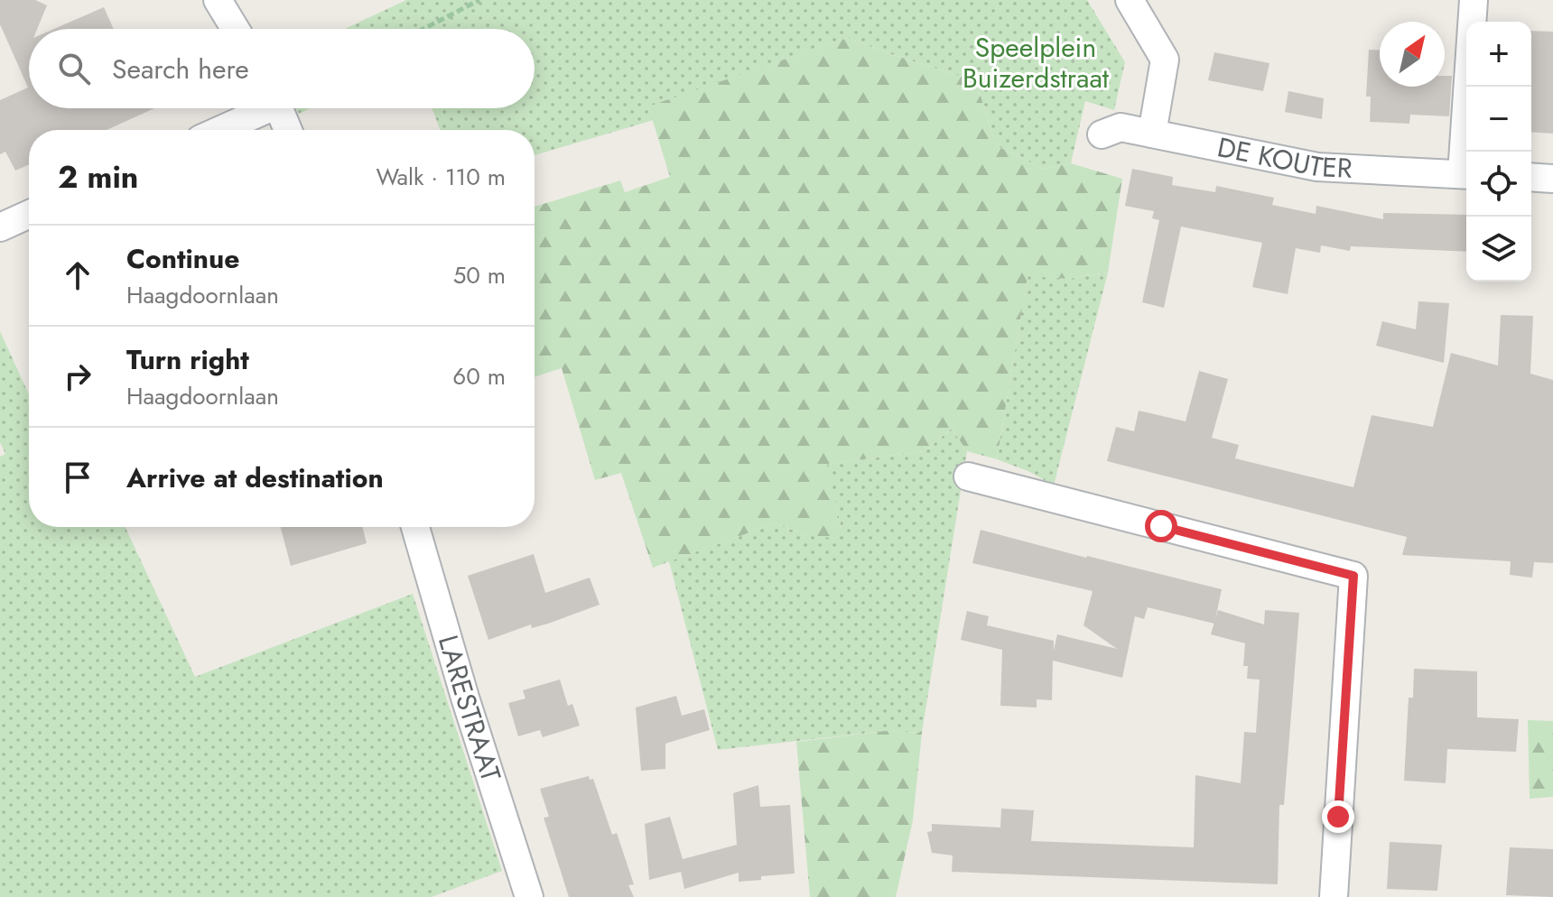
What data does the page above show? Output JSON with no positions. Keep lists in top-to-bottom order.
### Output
{
  "streets": {
    "street": ["DE KOUTER", "LARESTRAAT"]
  },
  "parks": ["Speelplein Buizerdstraat"],
  "north": "top right",
  "page": {
    "map_buttons": ["+", "−"],
    "search": "Search here",
    "heading": ["2 min", "Walk · 110 m"],
    "list": [
      ["Continue", "Haagdoornlaan", "50 m"],
      ["Turn right", "Haagdoornlaan", "60 m"],
      "Arrive at destination"
    ]
  }
}
